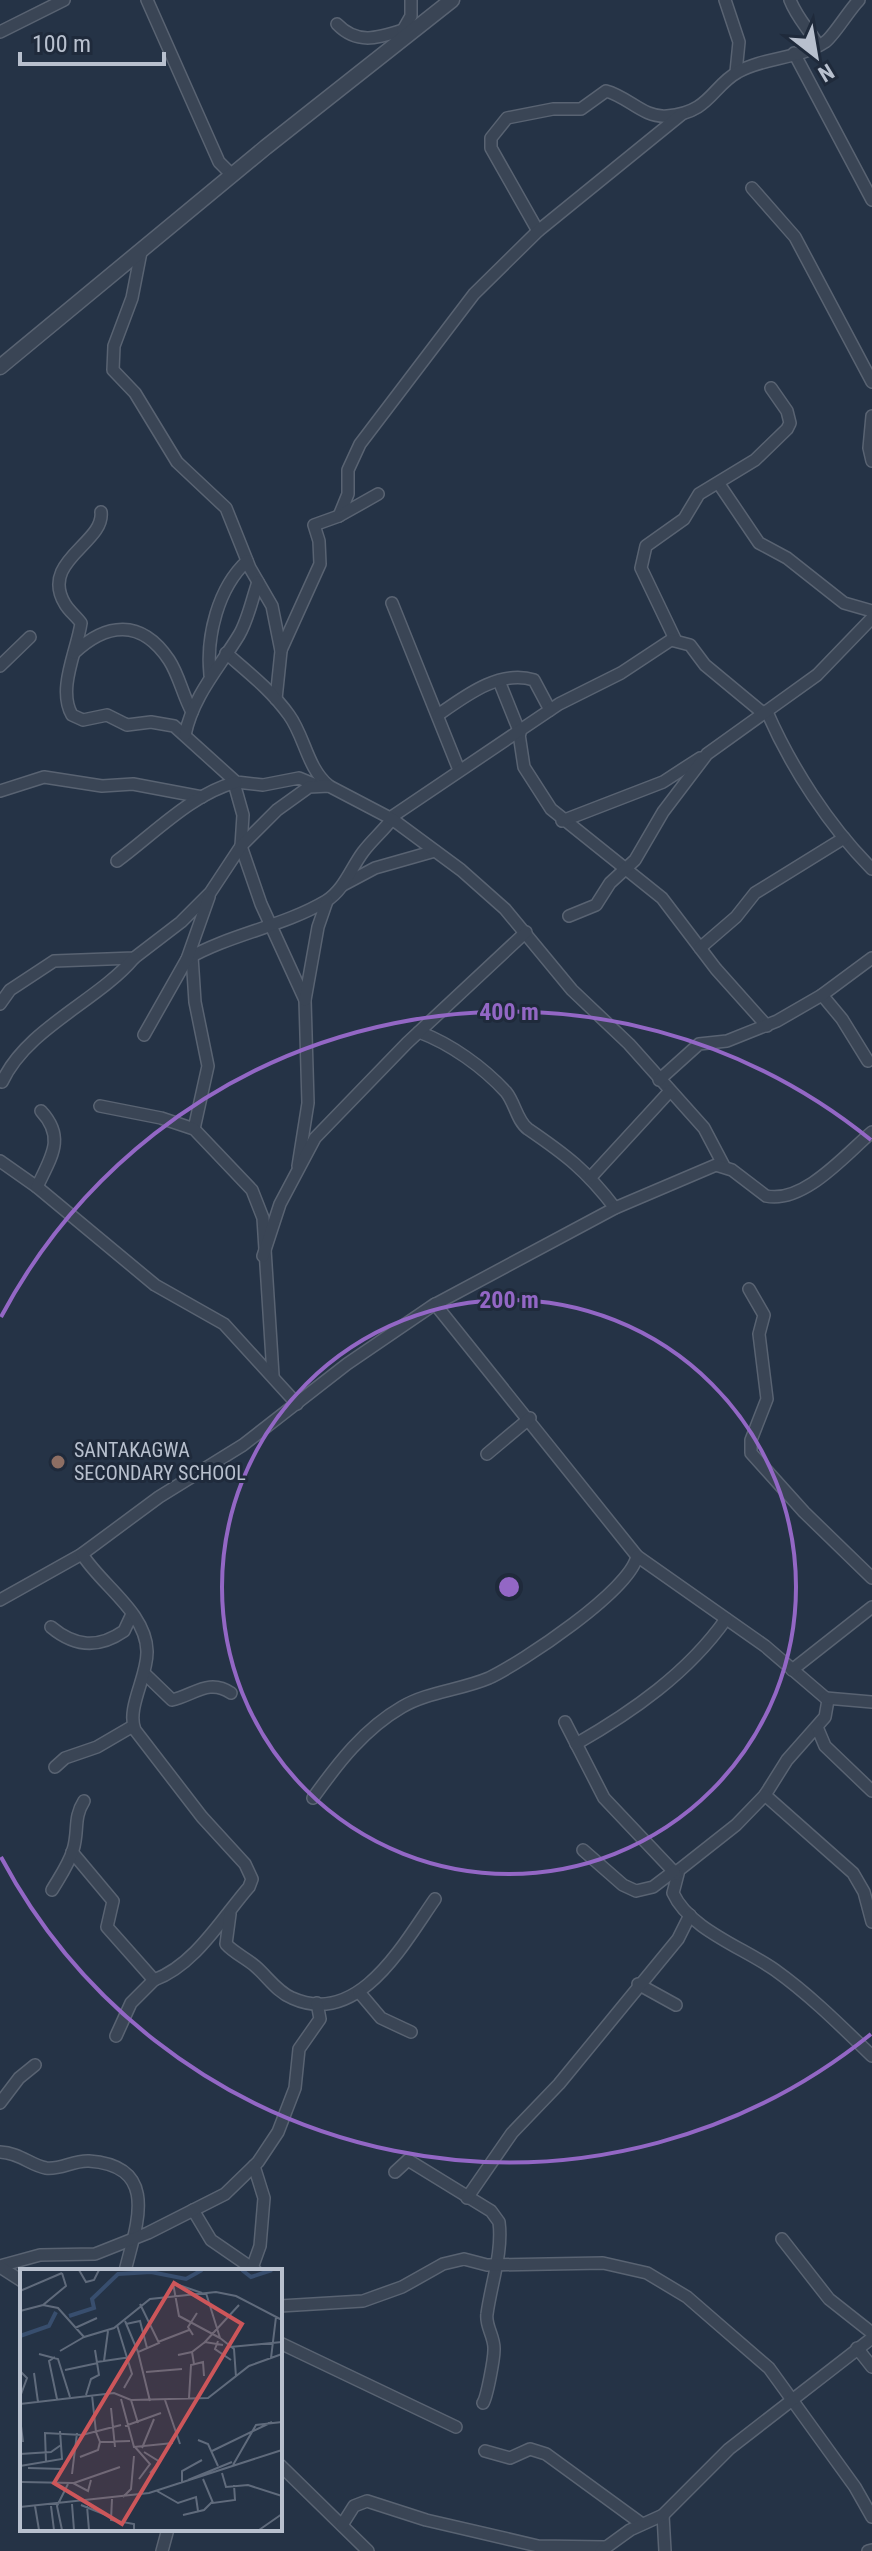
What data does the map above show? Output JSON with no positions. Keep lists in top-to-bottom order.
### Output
{
  "places": ["SANTAKAGWA SECONDARY SCHOOL"],
  "scale_bar": "100 m",
  "north": "bottom right",
  "rings": ["400 m", "200 m"]
}
